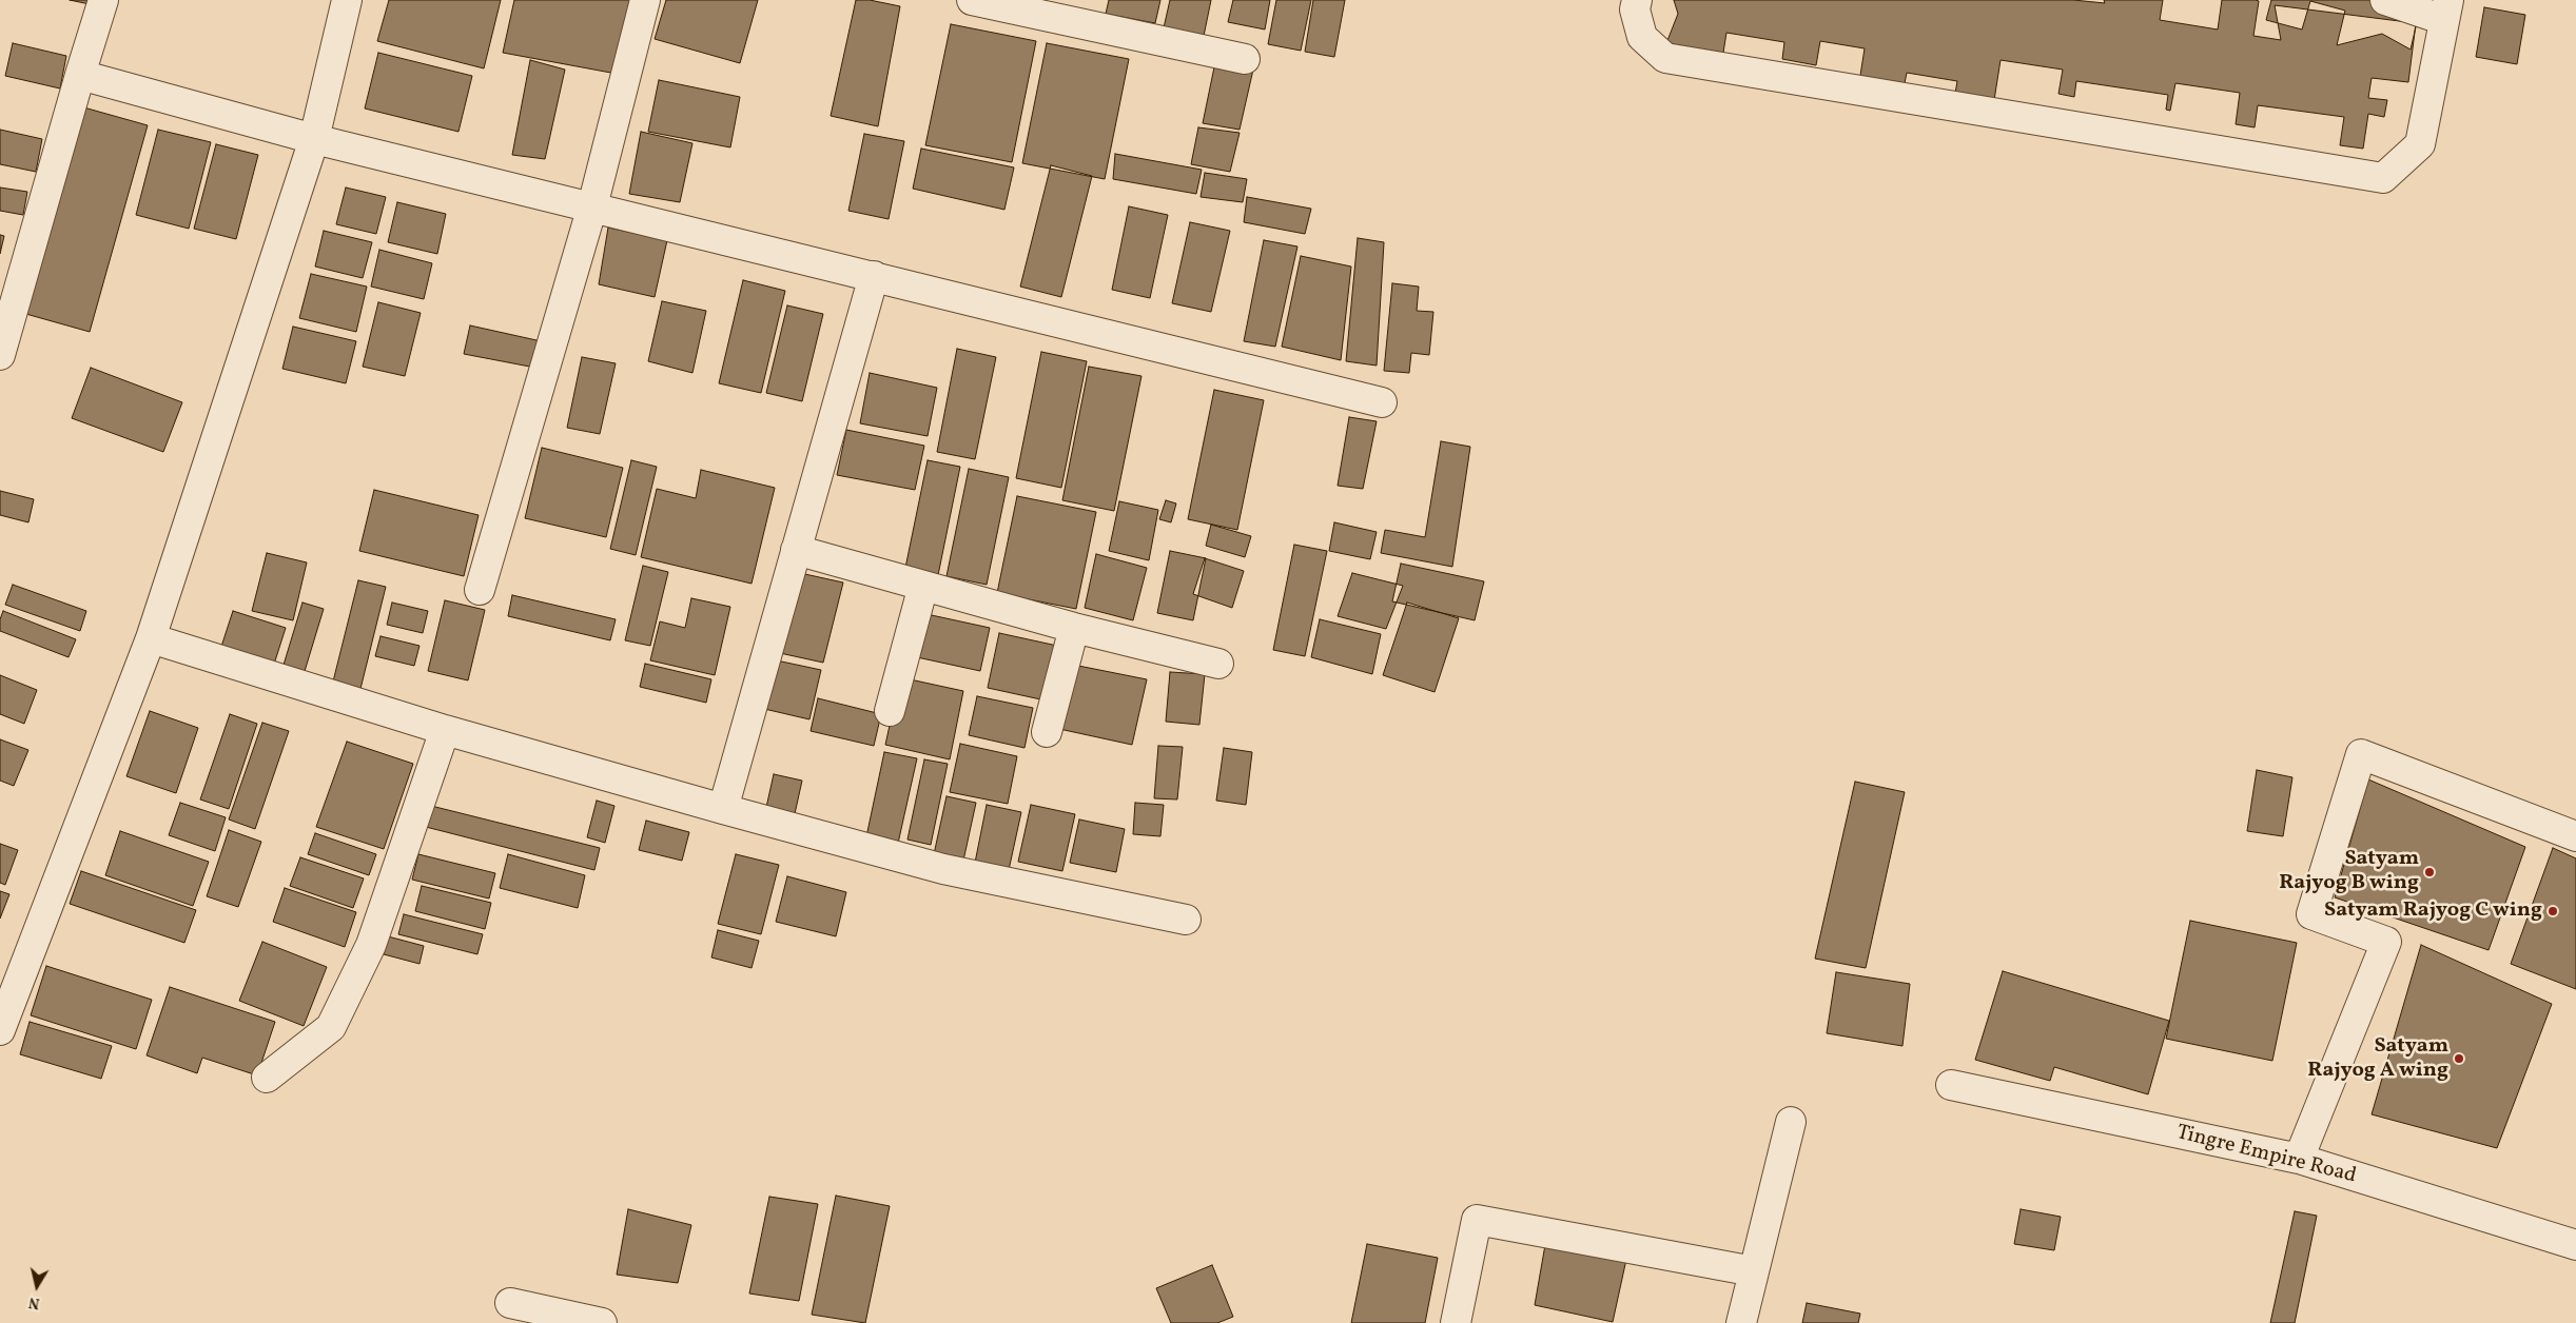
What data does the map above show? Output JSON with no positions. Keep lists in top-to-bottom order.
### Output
{
  "streets": {
    "street": ["Tingre Empire Road"]
  },
  "places": ["Satyam Rajyog B wing", "Satyam Rajyog C wing", "Satyam Rajyog A wing"],
  "north": "bottom"
}
